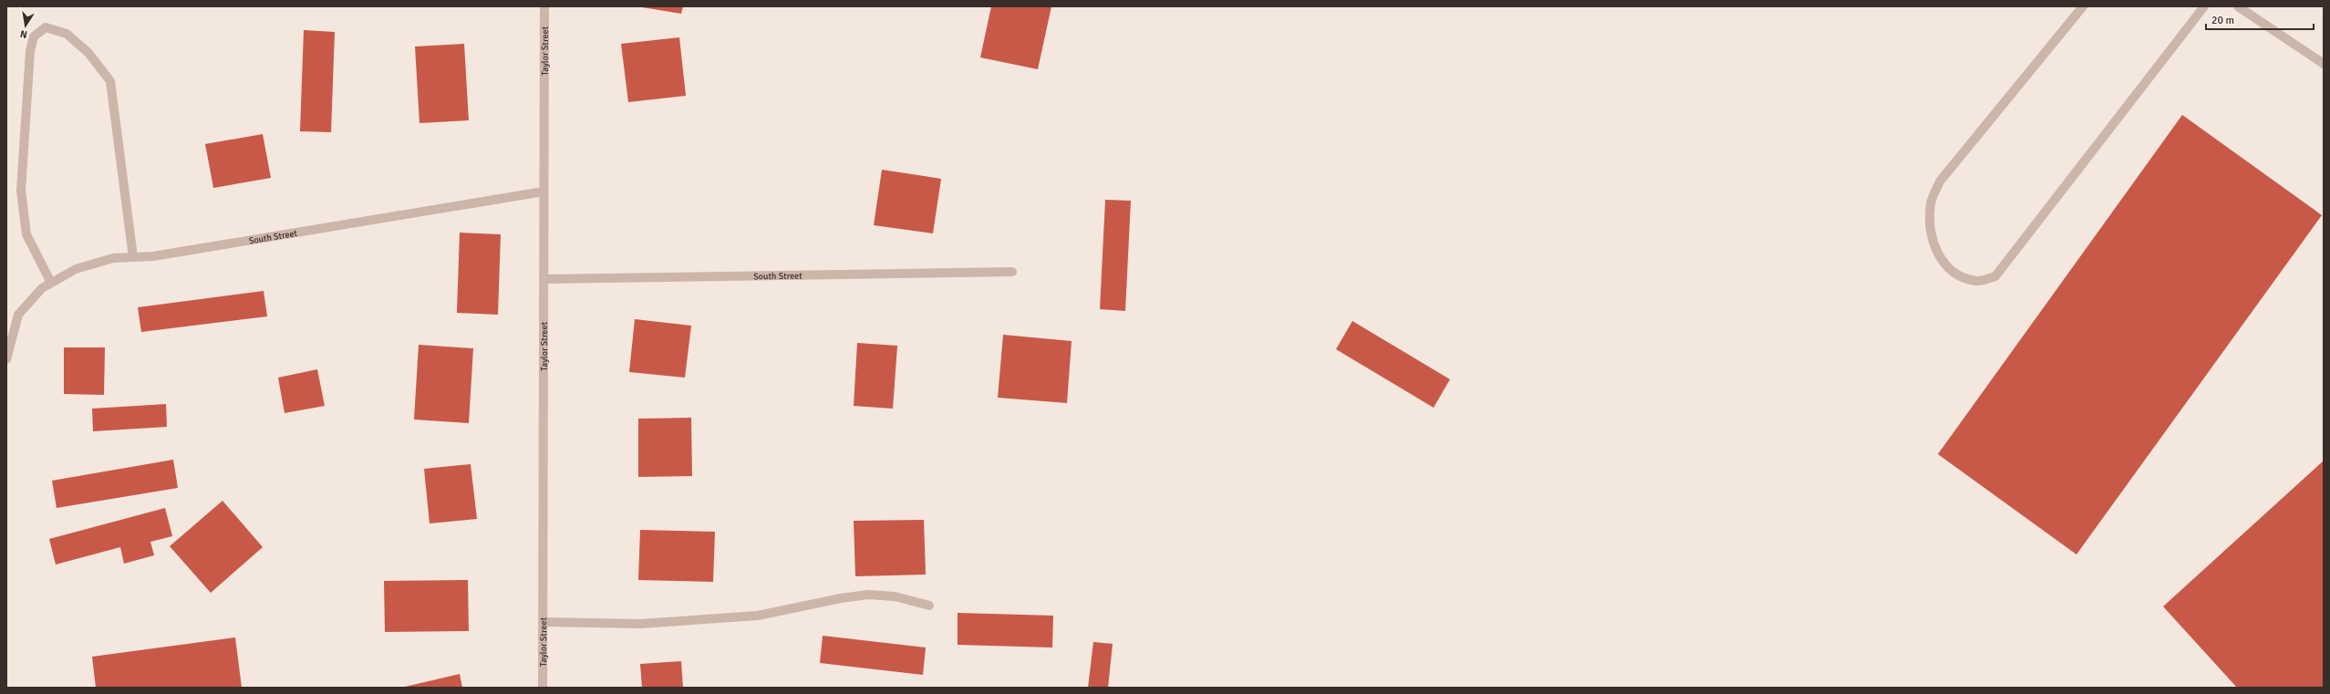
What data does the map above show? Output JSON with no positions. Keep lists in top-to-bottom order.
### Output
{
  "streets": {
    "street": ["Taylor Street", "South Street"]
  },
  "crossings": [
    ["Taylor Street", "South Street"]
  ],
  "scale_bar": "20 m",
  "north": "bottom"
}
